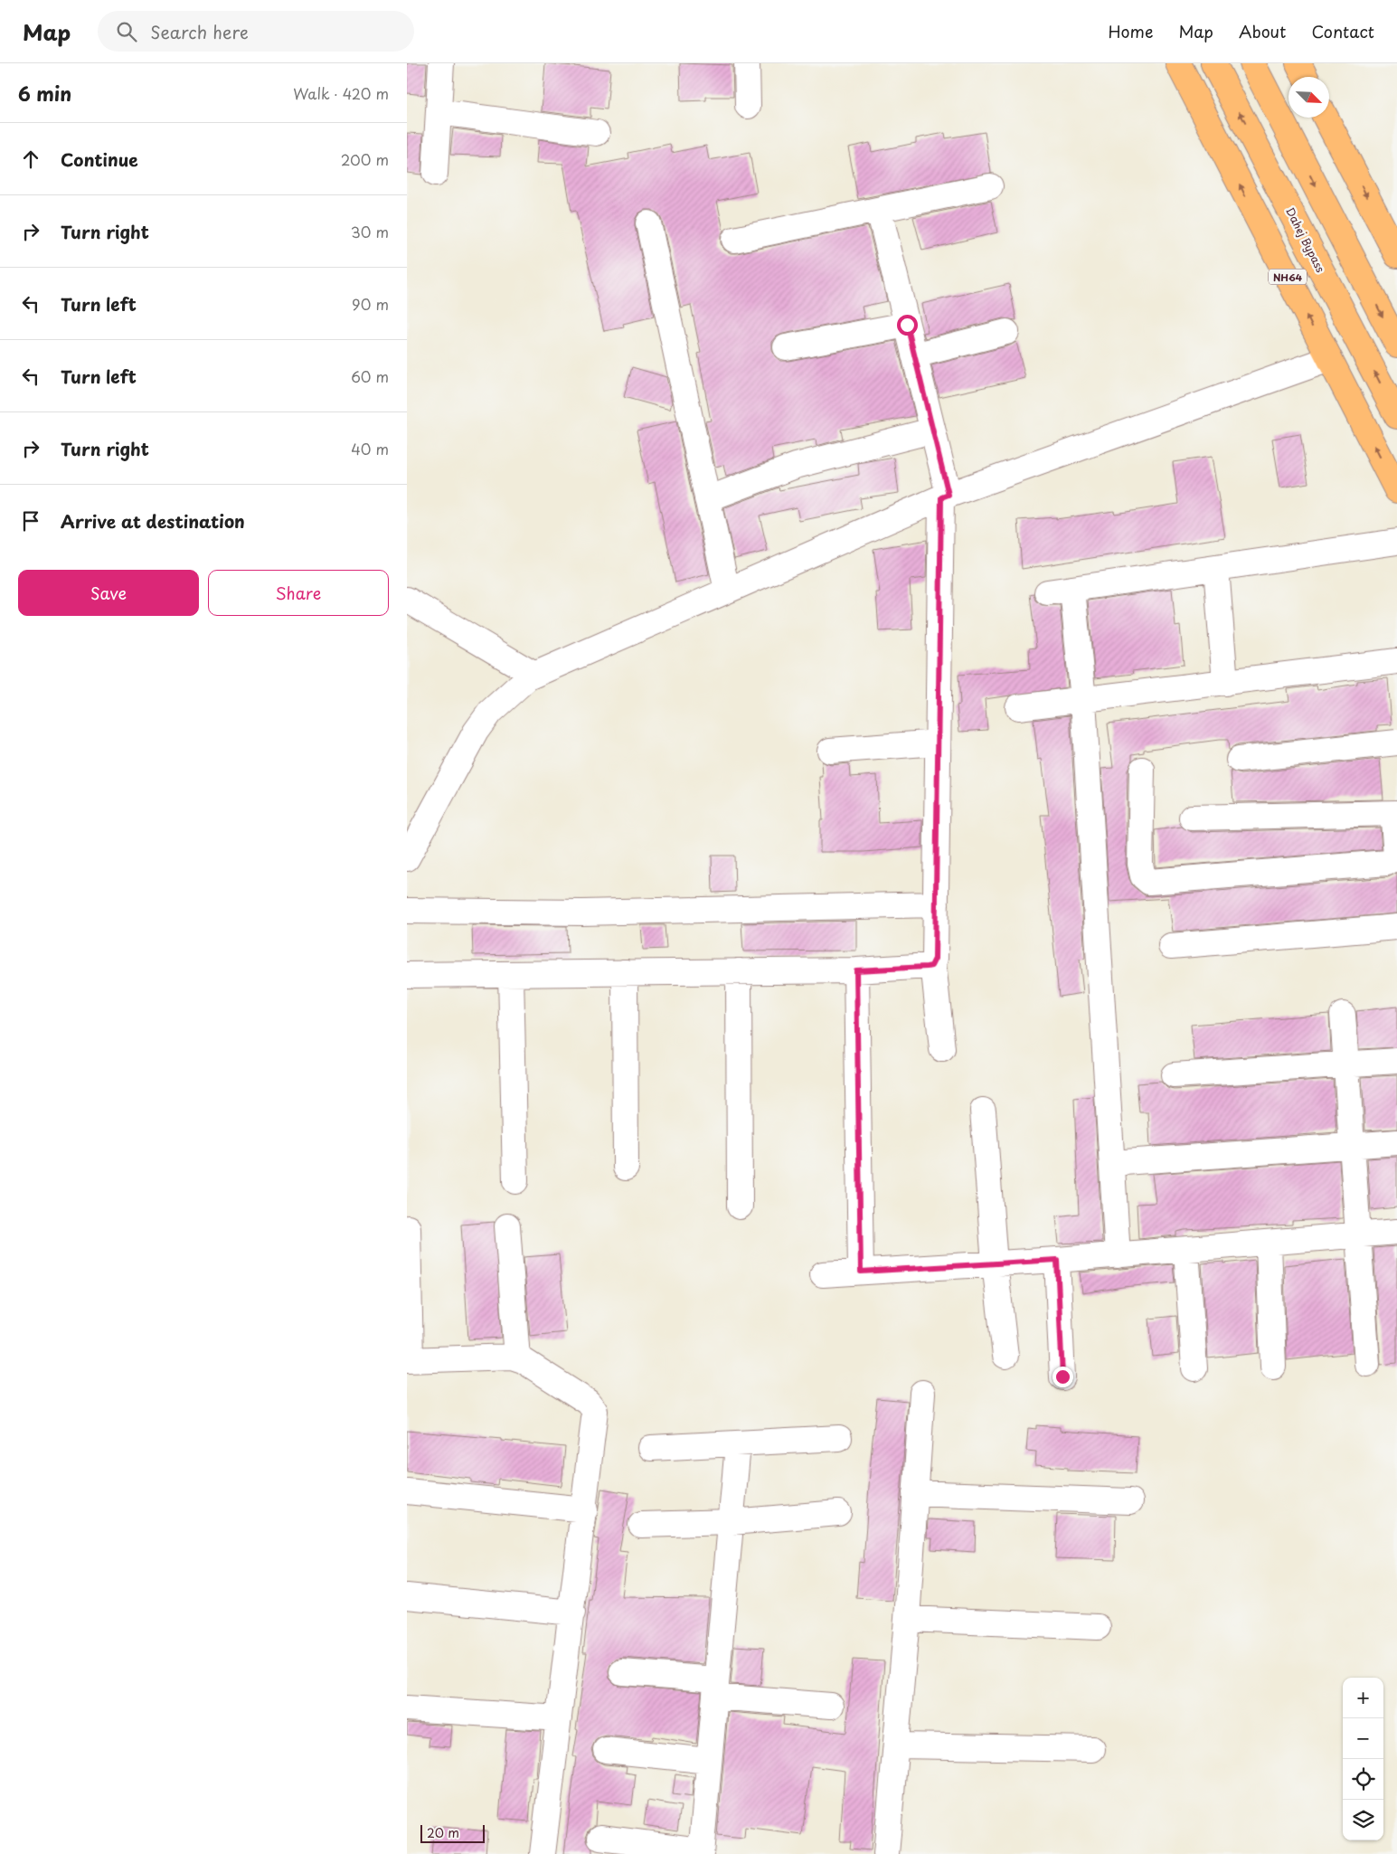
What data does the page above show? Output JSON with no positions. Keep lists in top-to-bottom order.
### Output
{
  "streets": {
    "highway": ["Dahej Bypass", "NH64"]
  },
  "scale_bar": "20 m",
  "north": "bottom right",
  "page": {
    "header": "Map",
    "search": "Search here",
    "nav": [
      "Home",
      "Map",
      "About",
      "Contact"
    ],
    "heading": ["6 min", "Walk · 420 m"],
    "list": [
      ["Continue", "200 m"],
      ["Turn right", "30 m"],
      ["Turn left", "90 m"],
      ["Turn left", "60 m"],
      ["Turn right", "40 m"],
      "Arrive at destination"
    ],
    "buttons": ["Save", "Share"],
    "map_buttons": ["+", "−"],
    "scale": "20 m"
  }
}
